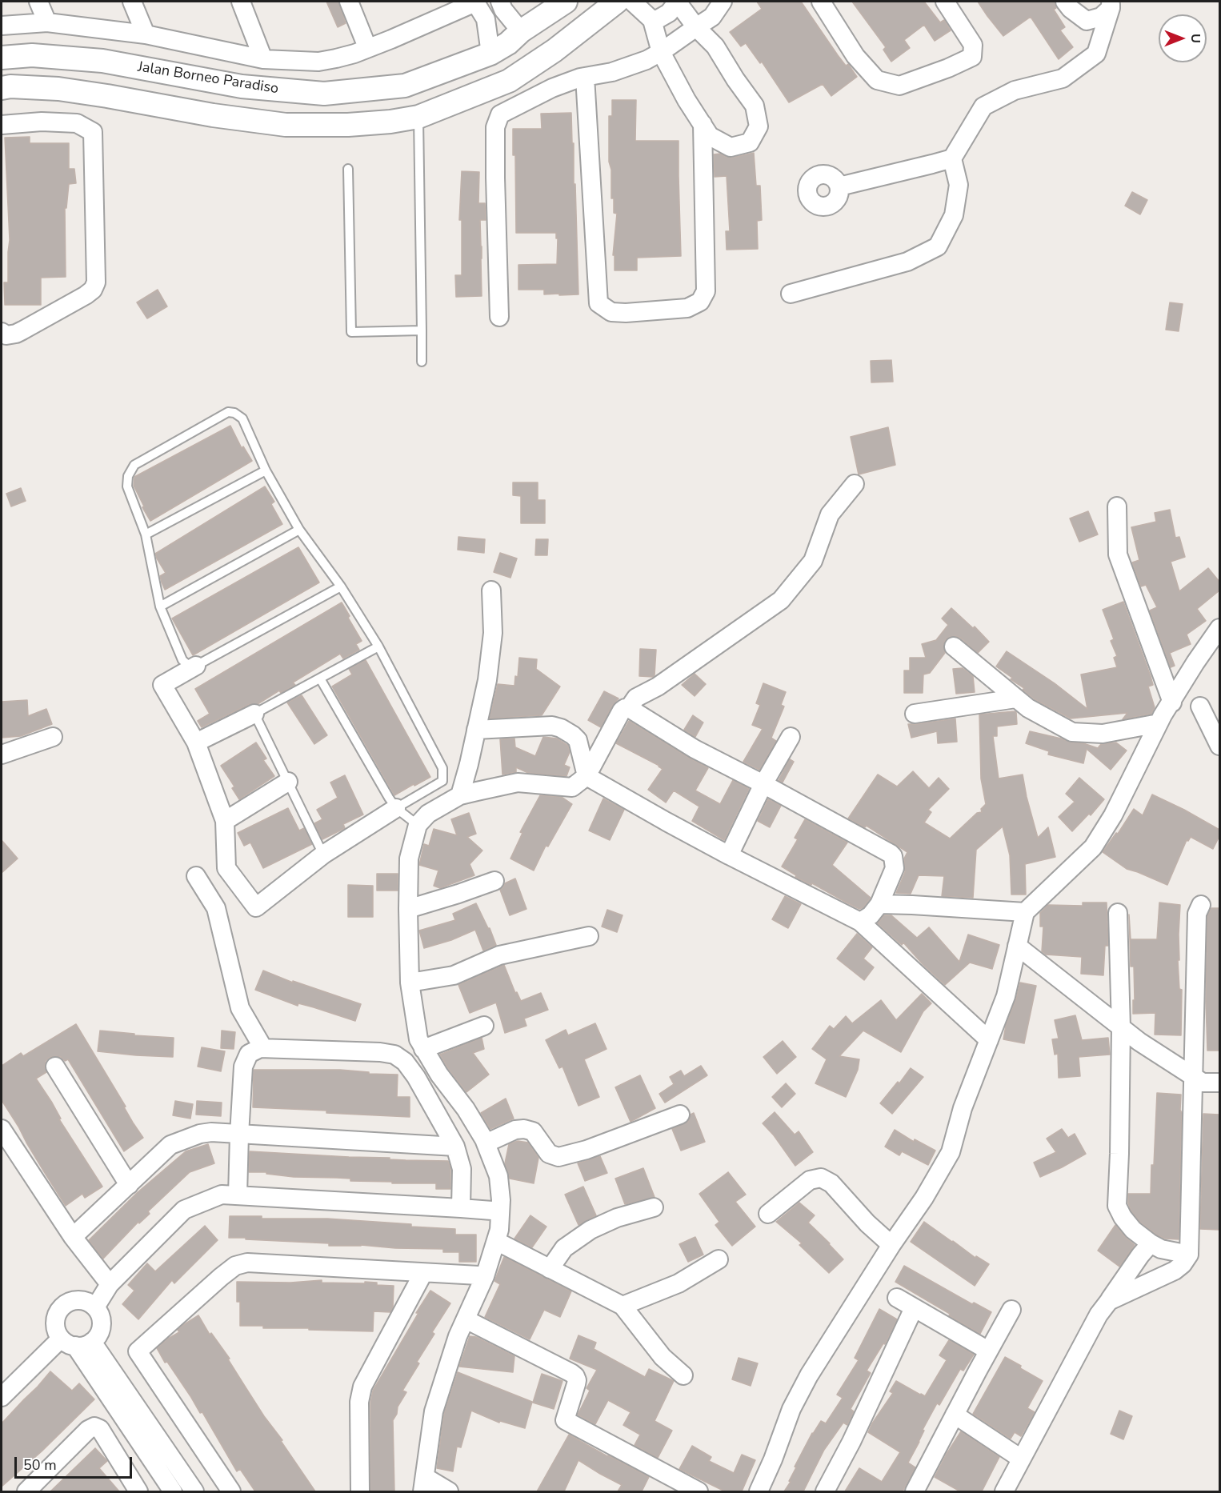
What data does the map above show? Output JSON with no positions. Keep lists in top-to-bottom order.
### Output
{
  "streets": {
    "street": ["Jalan Borneo Paradiso"]
  },
  "scale_bar": "50 m",
  "north": "right"
}
